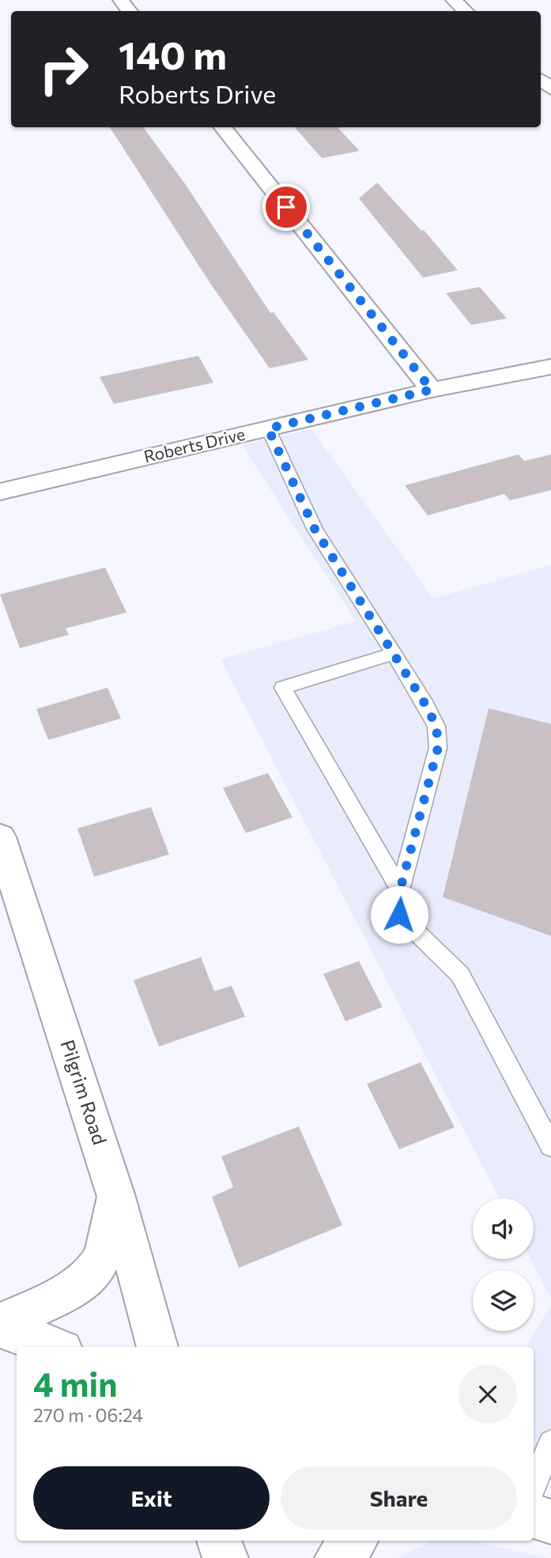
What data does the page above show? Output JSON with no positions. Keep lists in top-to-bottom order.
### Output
{
  "streets": {
    "street": ["Roberts Drive", "Pilgrim Road"]
  },
  "page": {
    "turn": ["140 m", "Roberts Drive"],
    "heading": ["4 min", "270 m · 06:24"],
    "buttons": ["Exit", "Share"]
  }
}
